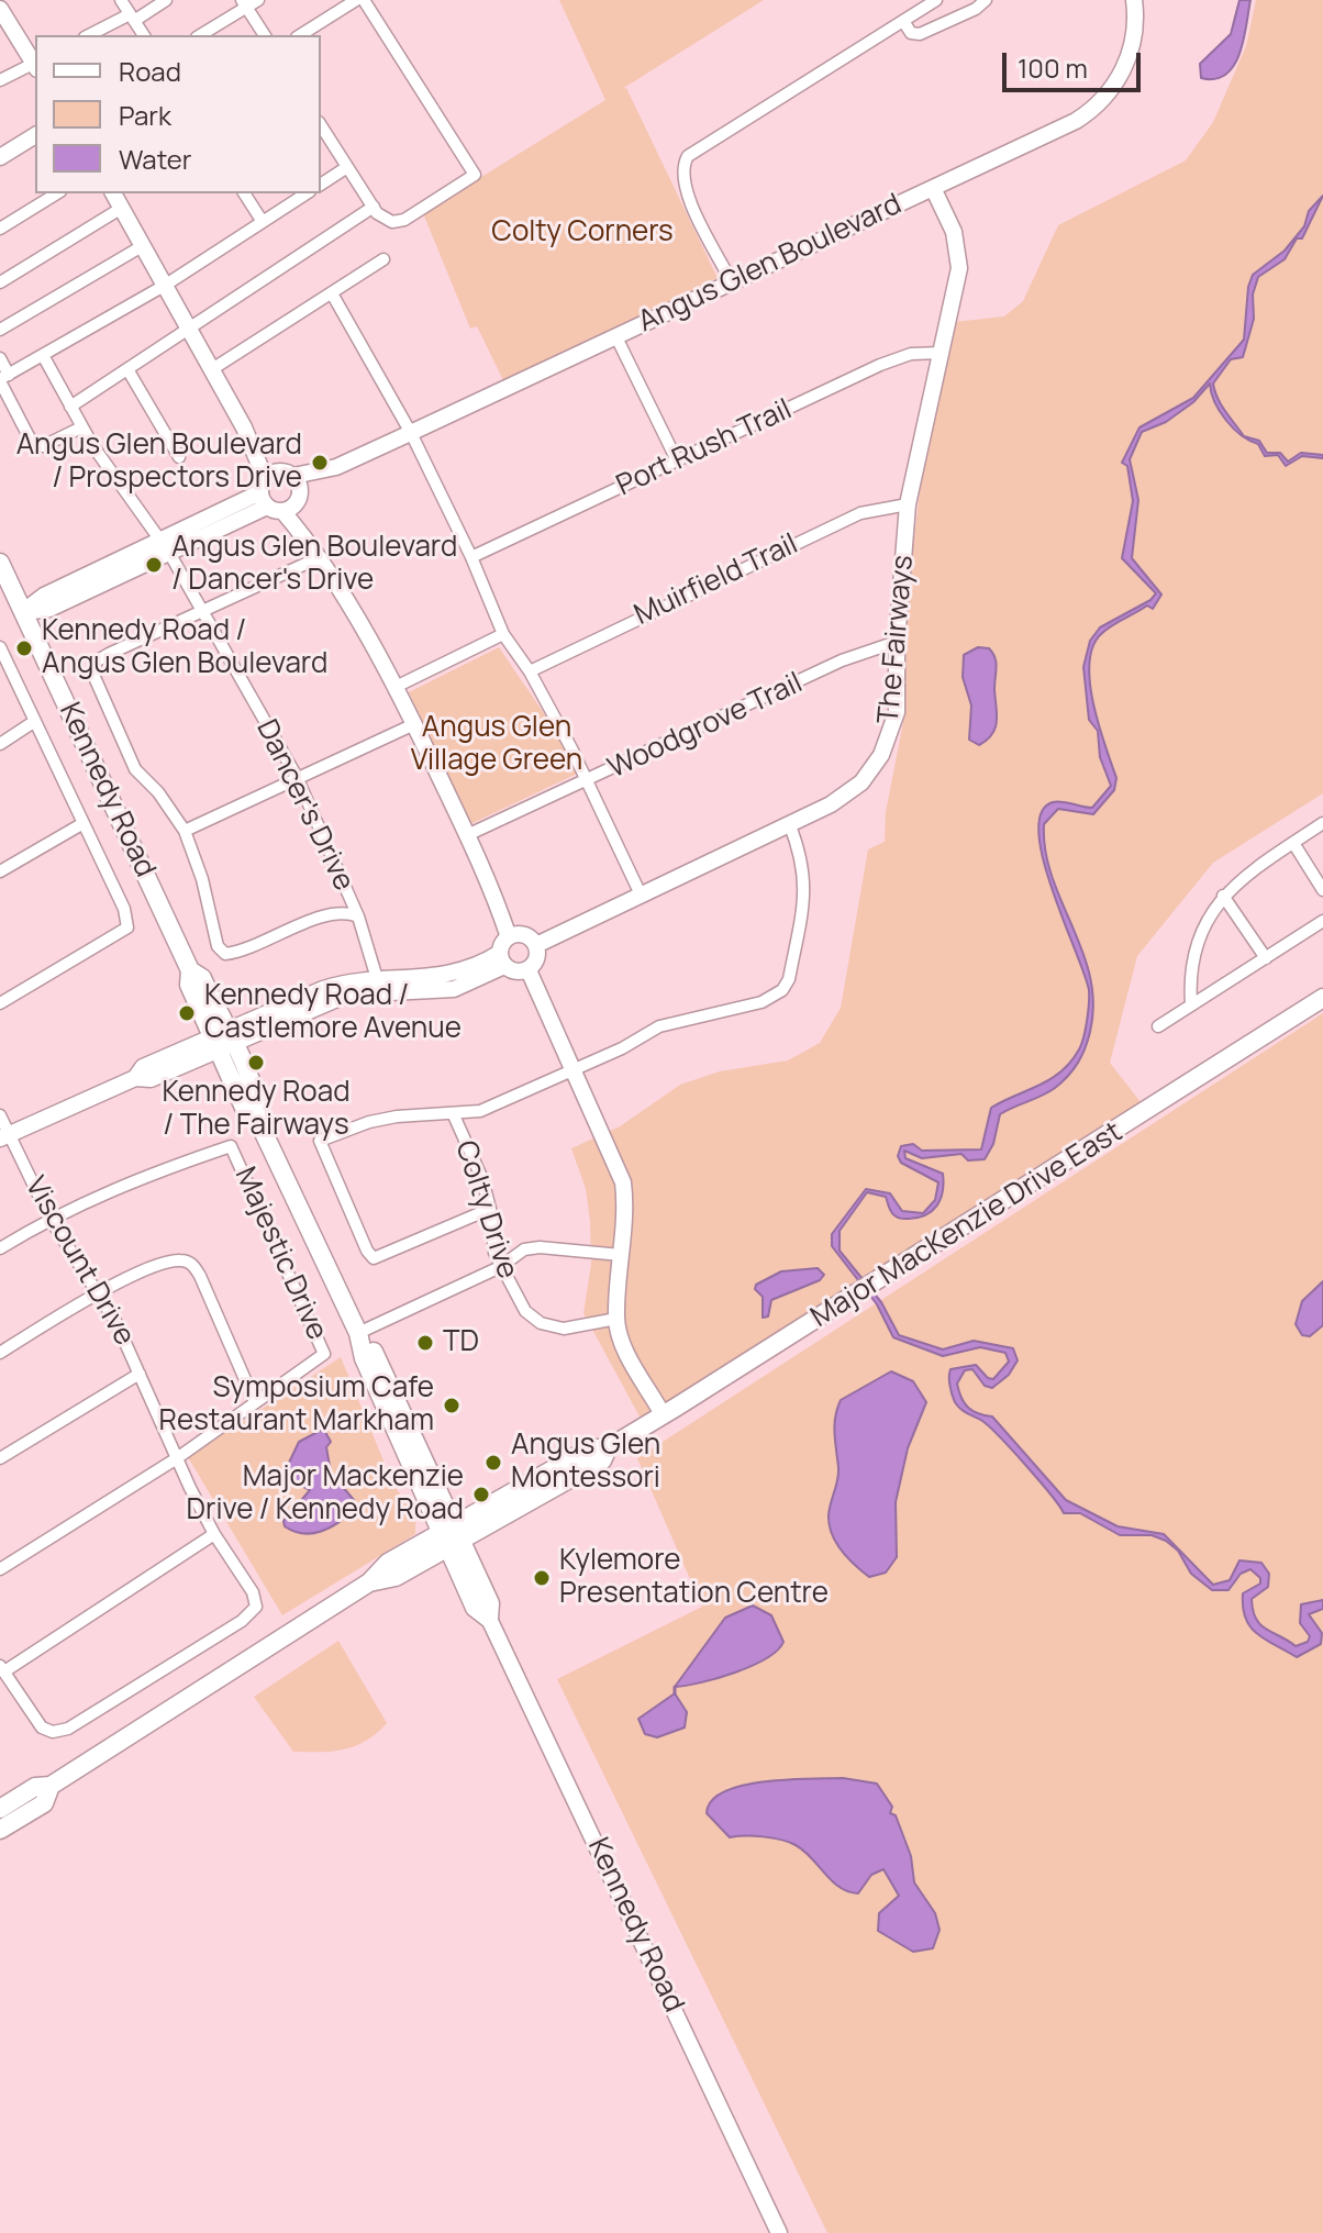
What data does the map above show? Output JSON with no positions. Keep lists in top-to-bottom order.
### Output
{
  "streets": {
    "main road": ["Kennedy Road", "Major MacKenzie Drive East"],
    "street": [
      "Angus Glen Boulevard",
      "Port Rush Trail",
      "Muirfield Trail",
      "The Fairways",
      "Woodgrove Trail",
      "Dancer's Drive",
      "Colty Drive",
      "Majestic Drive",
      "Viscount Drive"
    ]
  },
  "crossings": [
    ["Angus Glen Boulevard", "The Fairways"],
    ["Angus Glen Boulevard", "Kennedy Road"],
    ["Angus Glen Boulevard", "Dancer's Drive"],
    ["Port Rush Trail", "The Fairways"],
    ["Muirfield Trail", "The Fairways"],
    ["The Fairways", "Woodgrove Trail"],
    ["Kennedy Road", "Major MacKenzie Drive East"],
    ["Majestic Drive", "Viscount Drive"]
  ],
  "parks": ["Colty Corners", "Angus Glen Village Green"],
  "places": [
    "Angus Glen Boulevard / Prospectors Drive",
    "Angus Glen Boulevard / Dancer's Drive",
    "Kennedy Road / Angus Glen Boulevard",
    "Kennedy Road / Castlemore Avenue",
    "Kennedy Road / The Fairways",
    "TD",
    "Symposium Cafe Restaurant Markham",
    "Angus Glen Montessori",
    "Major Mackenzie Drive / Kennedy Road",
    "Kylemore Presentation Centre"
  ],
  "legend": ["Road", "Park", "Water"],
  "scale_bar": "100 m"
}
